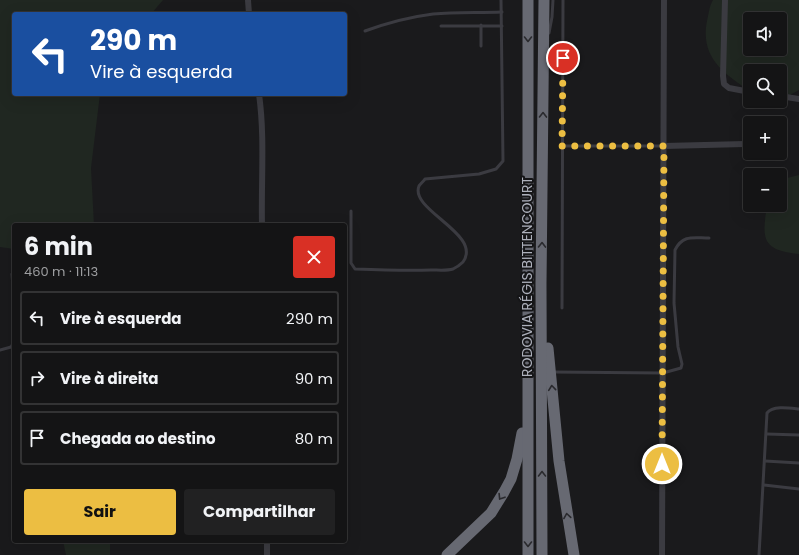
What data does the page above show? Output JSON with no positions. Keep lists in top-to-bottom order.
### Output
{
  "streets": {
    "highway": ["RODOVIA RÉGIS BITTENCOURT"]
  },
  "page": {
    "map_buttons": ["+", "−"],
    "turn": ["290 m", "Vire à esquerda"],
    "heading": ["6 min", "460 m · 11:13"],
    "list": [
      {
        "name": "Vire à esquerda",
        "value": "290 m"
      },
      {
        "name": "Vire à direita",
        "value": "90 m"
      },
      {
        "name": "Chegada ao destino",
        "value": "80 m"
      }
    ],
    "buttons": ["Sair", "Compartilhar"]
  }
}
